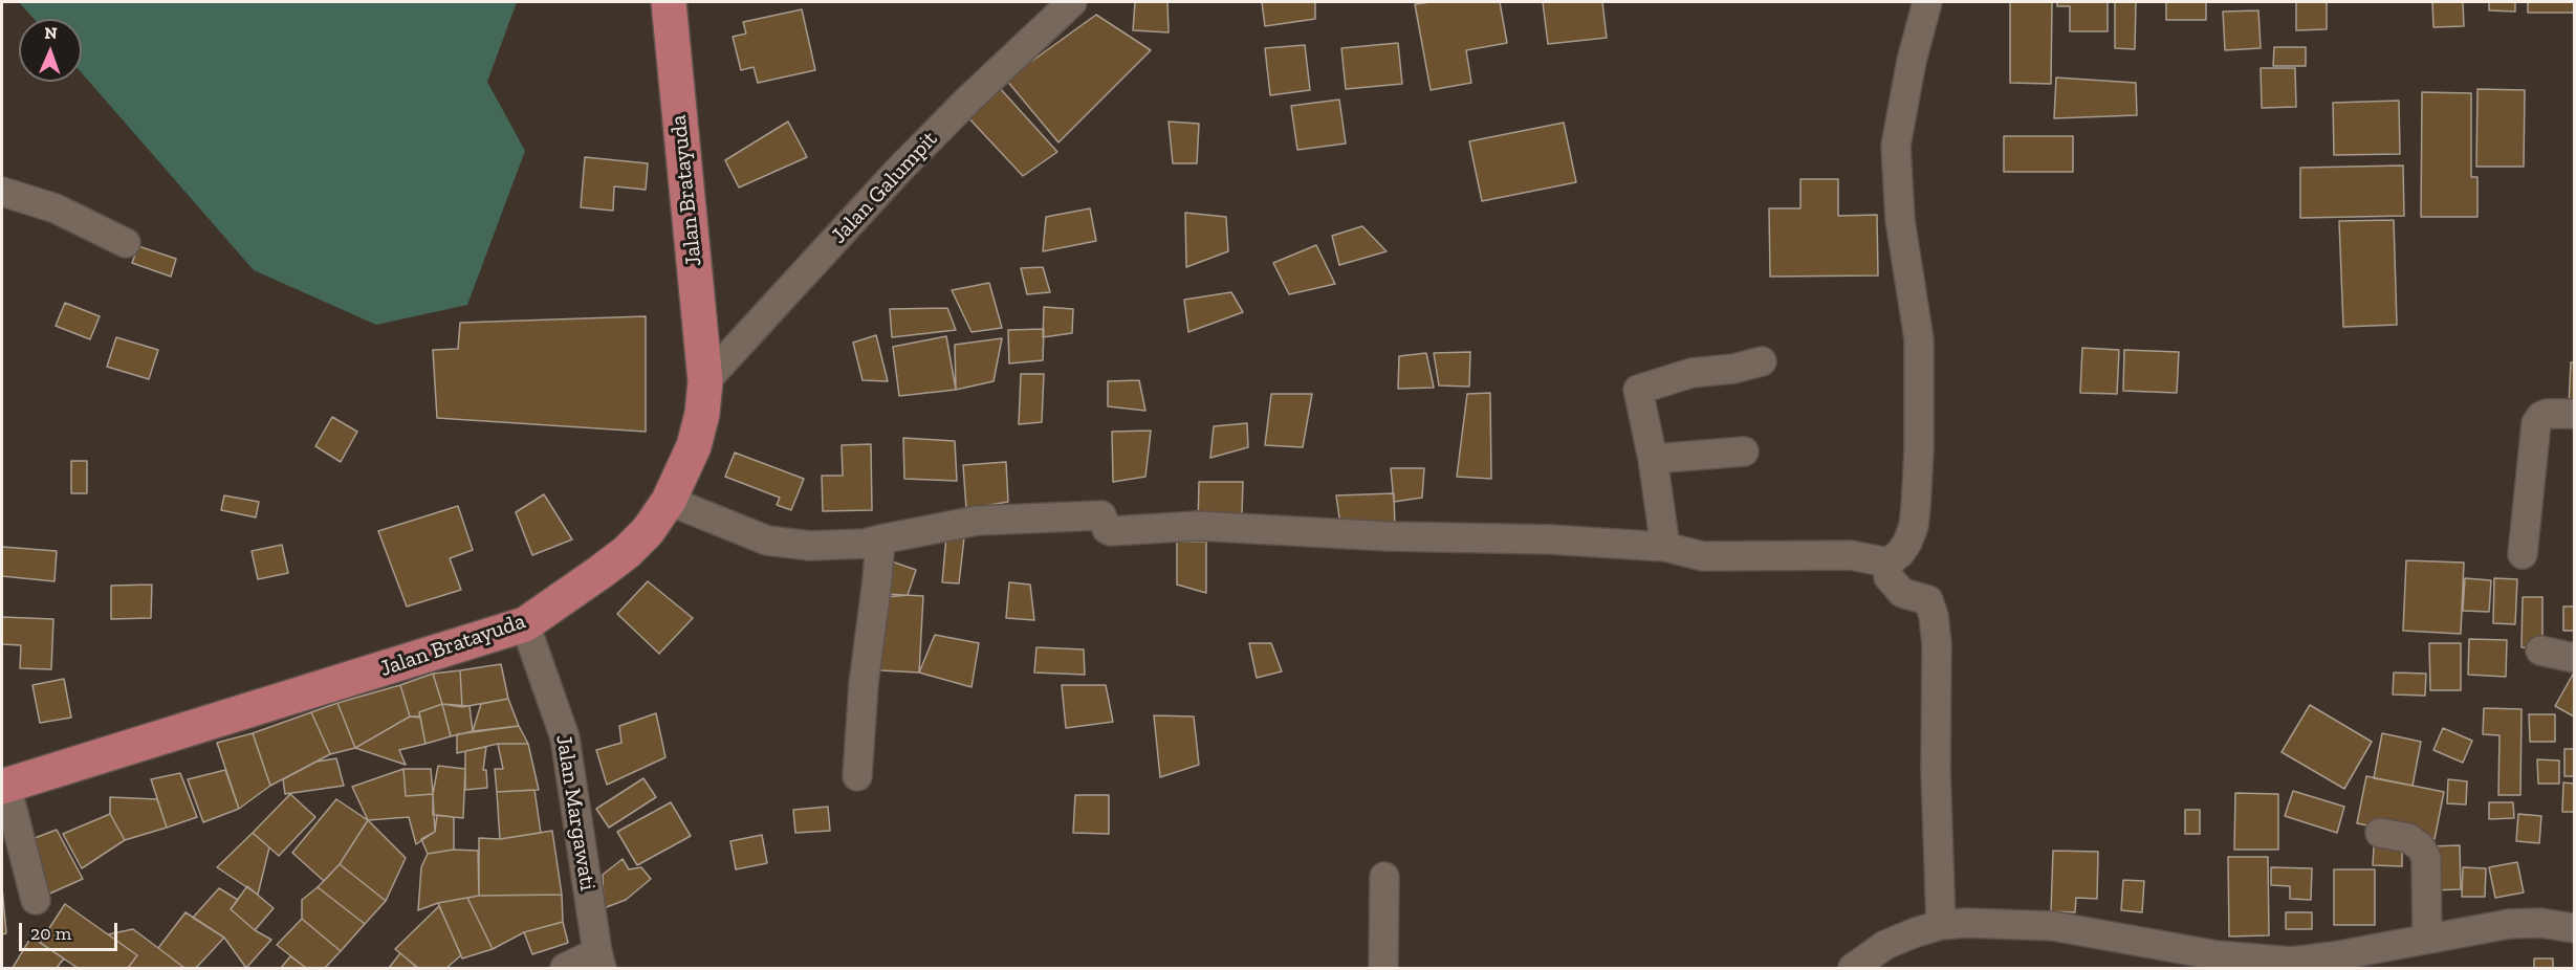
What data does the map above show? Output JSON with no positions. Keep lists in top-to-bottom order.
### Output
{
  "streets": {
    "main road": ["Jalan Bratayuda"],
    "street": ["Jalan Galumpit", "Jalan Margawati"]
  },
  "crossings": [
    ["Jalan Galumpit", "Jalan Bratayuda"],
    ["Jalan Bratayuda", "Jalan Margawati"]
  ],
  "scale_bar": "20 m",
  "north": "top"
}
